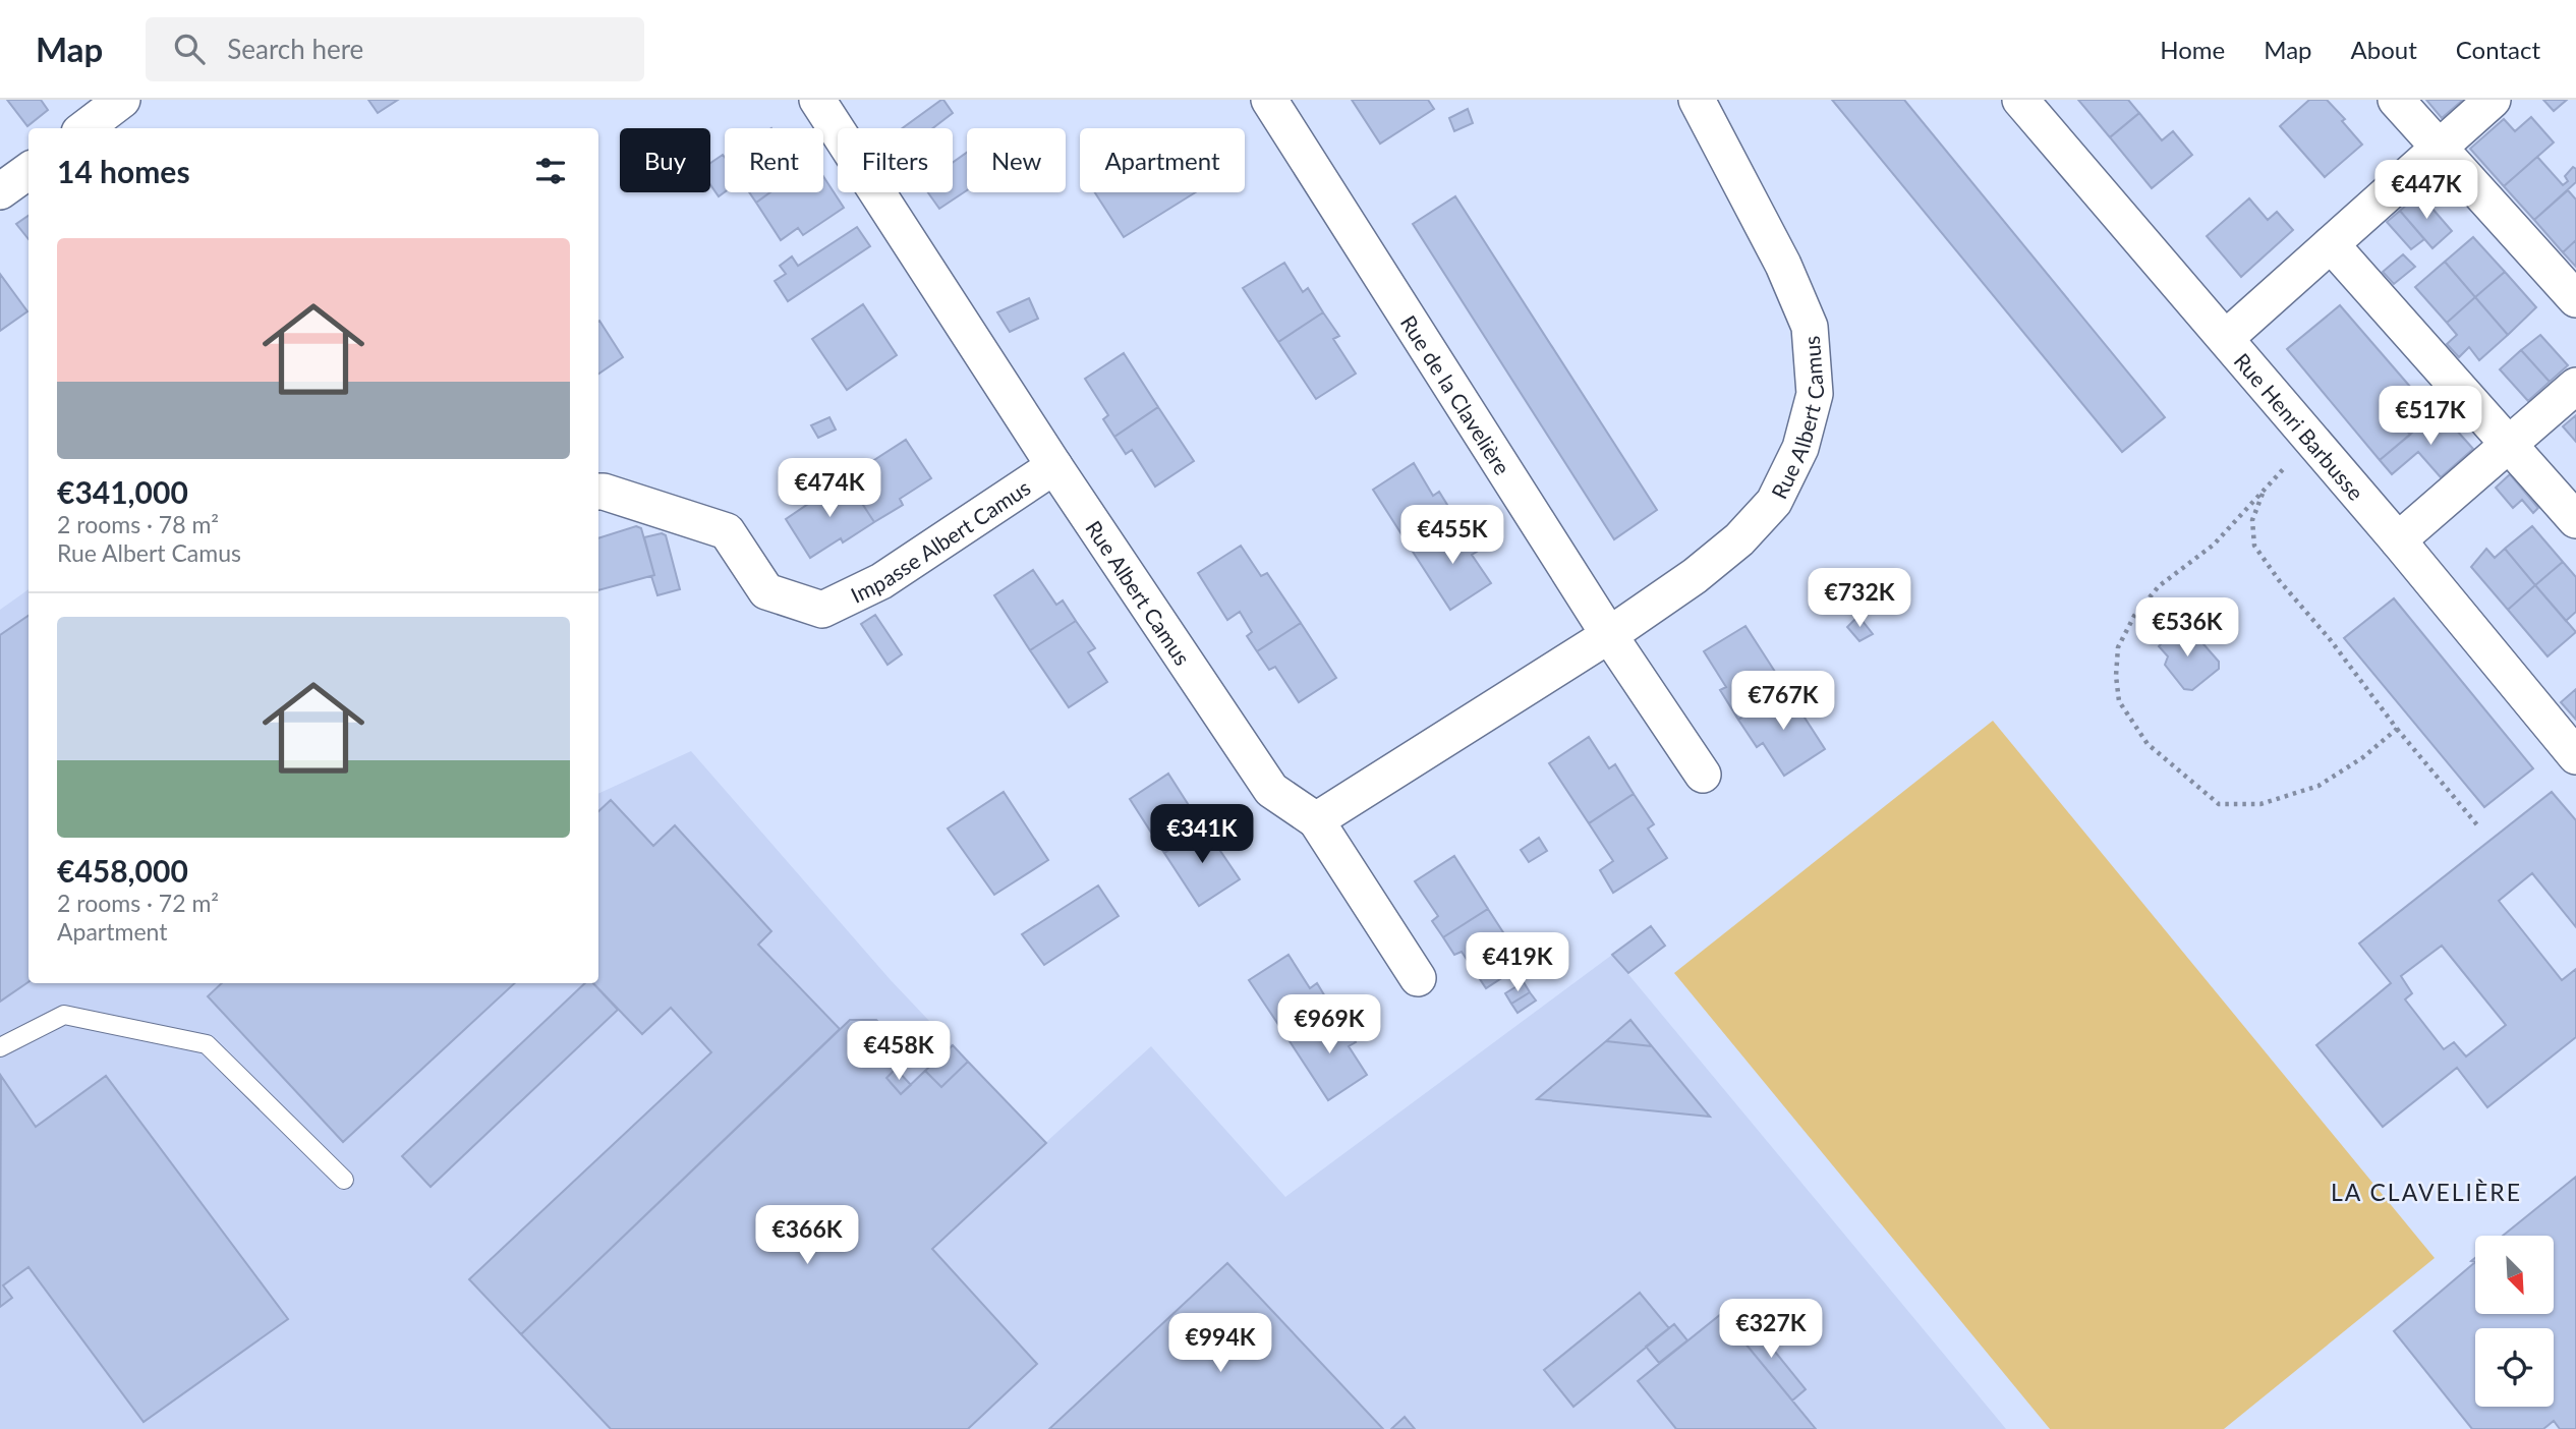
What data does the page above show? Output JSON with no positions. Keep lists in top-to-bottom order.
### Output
{
  "streets": {
    "street": [
      "Rue de la Clavelière",
      "Rue Albert Camus",
      "Rue Henri Barbusse",
      "Impasse Albert Camus"
    ]
  },
  "crossings": [
    ["Rue de la Clavelière", "Rue Albert Camus"],
    ["Rue Albert Camus", "Impasse Albert Camus"]
  ],
  "districts": ["LA CLAVELIÈRE"],
  "north": "bottom right",
  "page": {
    "header": "Map",
    "search": "Search here",
    "nav": [
      "Home",
      "Map",
      "About",
      "Contact"
    ],
    "chip": [
      "Buy",
      "Rent",
      "Filters",
      "New",
      "Apartment"
    ],
    "heading": "14 homes",
    "price": [
      "€447K",
      "€517K",
      "€474K",
      "€455K",
      "€732K",
      "€536K",
      "€767K",
      "€341K",
      "€419K",
      "€969K",
      "€458K",
      "€366K",
      "€327K",
      "€994K"
    ],
    "list": [
      {
        "name": "€341,000",
        "note": "2 rooms · 78 m² · Rue Albert Camus"
      },
      {
        "name": "€458,000",
        "note": "2 rooms · 72 m² · Apartment"
      }
    ]
  }
}
